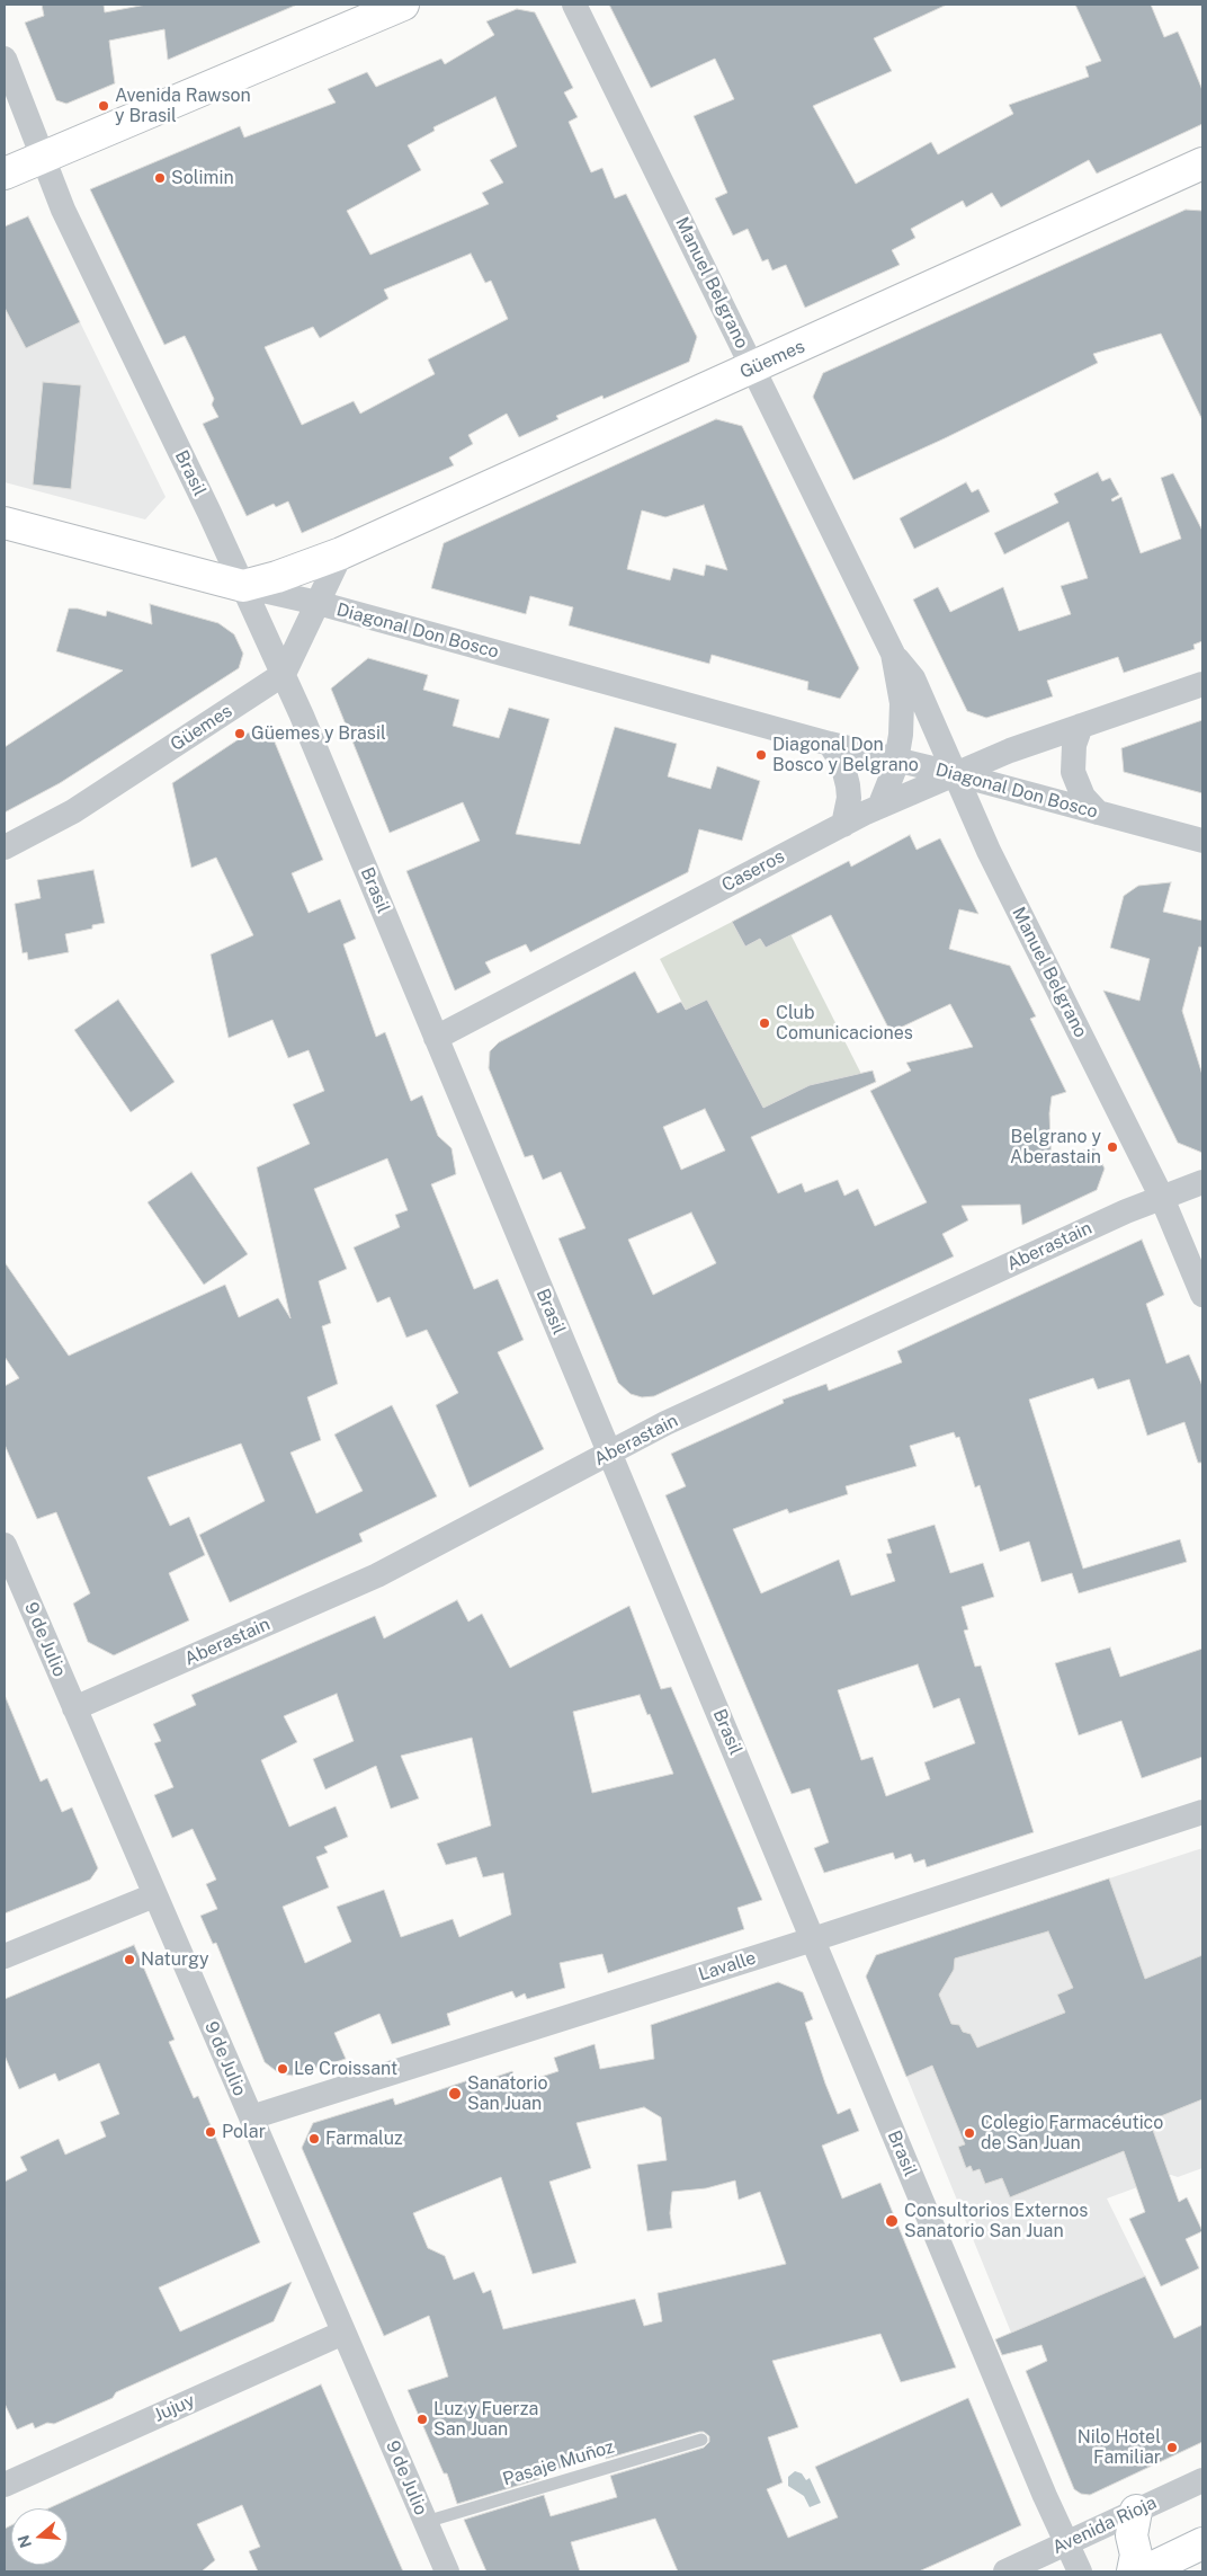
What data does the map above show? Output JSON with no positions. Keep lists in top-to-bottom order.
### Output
{
  "streets": {
    "main road": ["Güemes", "Diagonal Don Bosco"],
    "street": [
      "Manuel Belgrano",
      "Brasil",
      "Caseros",
      "Aberastain",
      "9 de Julio",
      "Lavalle",
      "Jujuy",
      "Avenida Rioja"
    ],
    "lane": ["Pasaje Muñoz"]
  },
  "crossings": [
    ["Manuel Belgrano", "Güemes"],
    ["Manuel Belgrano", "Diagonal Don Bosco"],
    ["Manuel Belgrano", "Caseros"],
    ["Manuel Belgrano", "Aberastain"],
    ["Güemes", "Brasil"],
    ["Güemes", "Diagonal Don Bosco"],
    ["Brasil", "Diagonal Don Bosco"],
    ["Brasil", "Caseros"],
    ["Brasil", "Aberastain"],
    ["Brasil", "Lavalle"],
    ["Brasil", "Avenida Rioja"],
    ["Diagonal Don Bosco", "Caseros"],
    ["Aberastain", "9 de Julio"],
    ["9 de Julio", "Lavalle"],
    ["9 de Julio", "Jujuy"],
    ["9 de Julio", "Pasaje Muñoz"]
  ],
  "places": [
    "Avenida Rawson y Brasil",
    "Solimin",
    "Güemes y Brasil",
    "Diagonal Don Bosco y Belgrano",
    "Club Comunicaciones",
    "Belgrano y Aberastain",
    "Naturgy",
    "Le Croissant",
    "Sanatorio San Juan",
    "Polar",
    "Colegio Farmacéutico de San Juan",
    "Farmaluz",
    "Consultorios Externos Sanatorio San Juan",
    "Luz y Fuerza San Juan",
    "Nilo Hotel Familiar"
  ],
  "north": "left"
}
